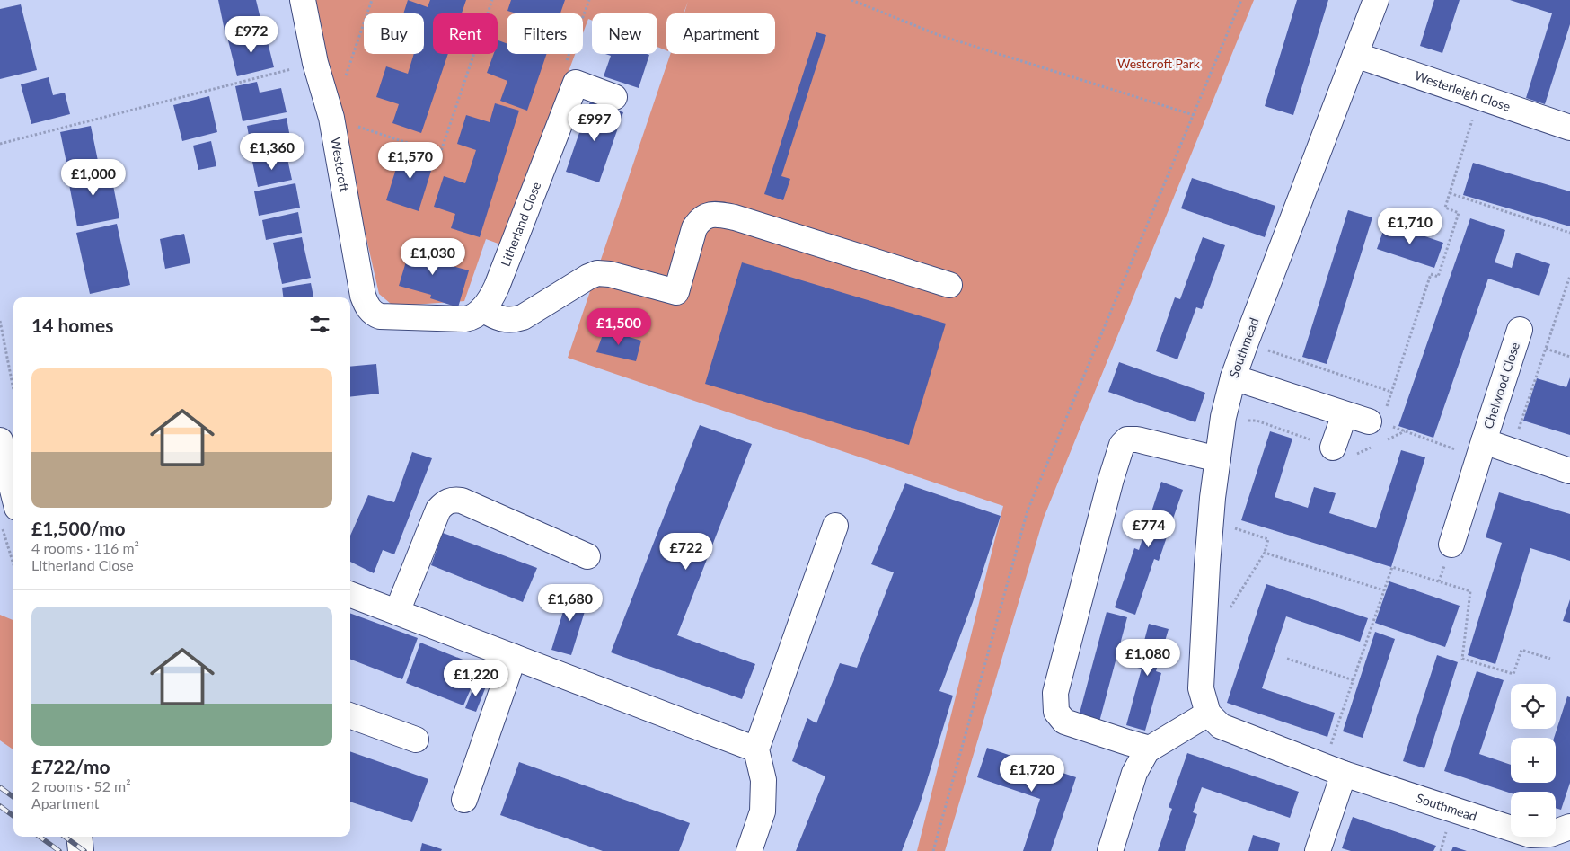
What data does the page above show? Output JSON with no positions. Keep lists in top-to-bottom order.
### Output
{
  "streets": {
    "street": [
      "Westerleigh Close",
      "Westcroft",
      "Litherland Close",
      "Southmead",
      "Chelwood Close"
    ]
  },
  "crossings": [
    ["Westerleigh Close", "Southmead"],
    ["Westcroft", "Litherland Close"]
  ],
  "parks": ["Westcroft Park"],
  "page": {
    "chip": [
      "Buy",
      "Rent",
      "Filters",
      "New",
      "Apartment"
    ],
    "price": [
      "£972",
      "£997",
      "£1,360",
      "£1,570",
      "£1,000",
      "£1,710",
      "£1,030",
      "£1,500",
      "£774",
      "£722",
      "£1,680",
      "£1,080",
      "£1,220",
      "£1,720"
    ],
    "heading": "14 homes",
    "list": [
      {
        "name": "£1,500/mo",
        "note": "4 rooms · 116 m² · Litherland Close"
      },
      {
        "name": "£722/mo",
        "note": "2 rooms · 52 m² · Apartment"
      }
    ],
    "map_buttons": ["+", "−"]
  }
}
